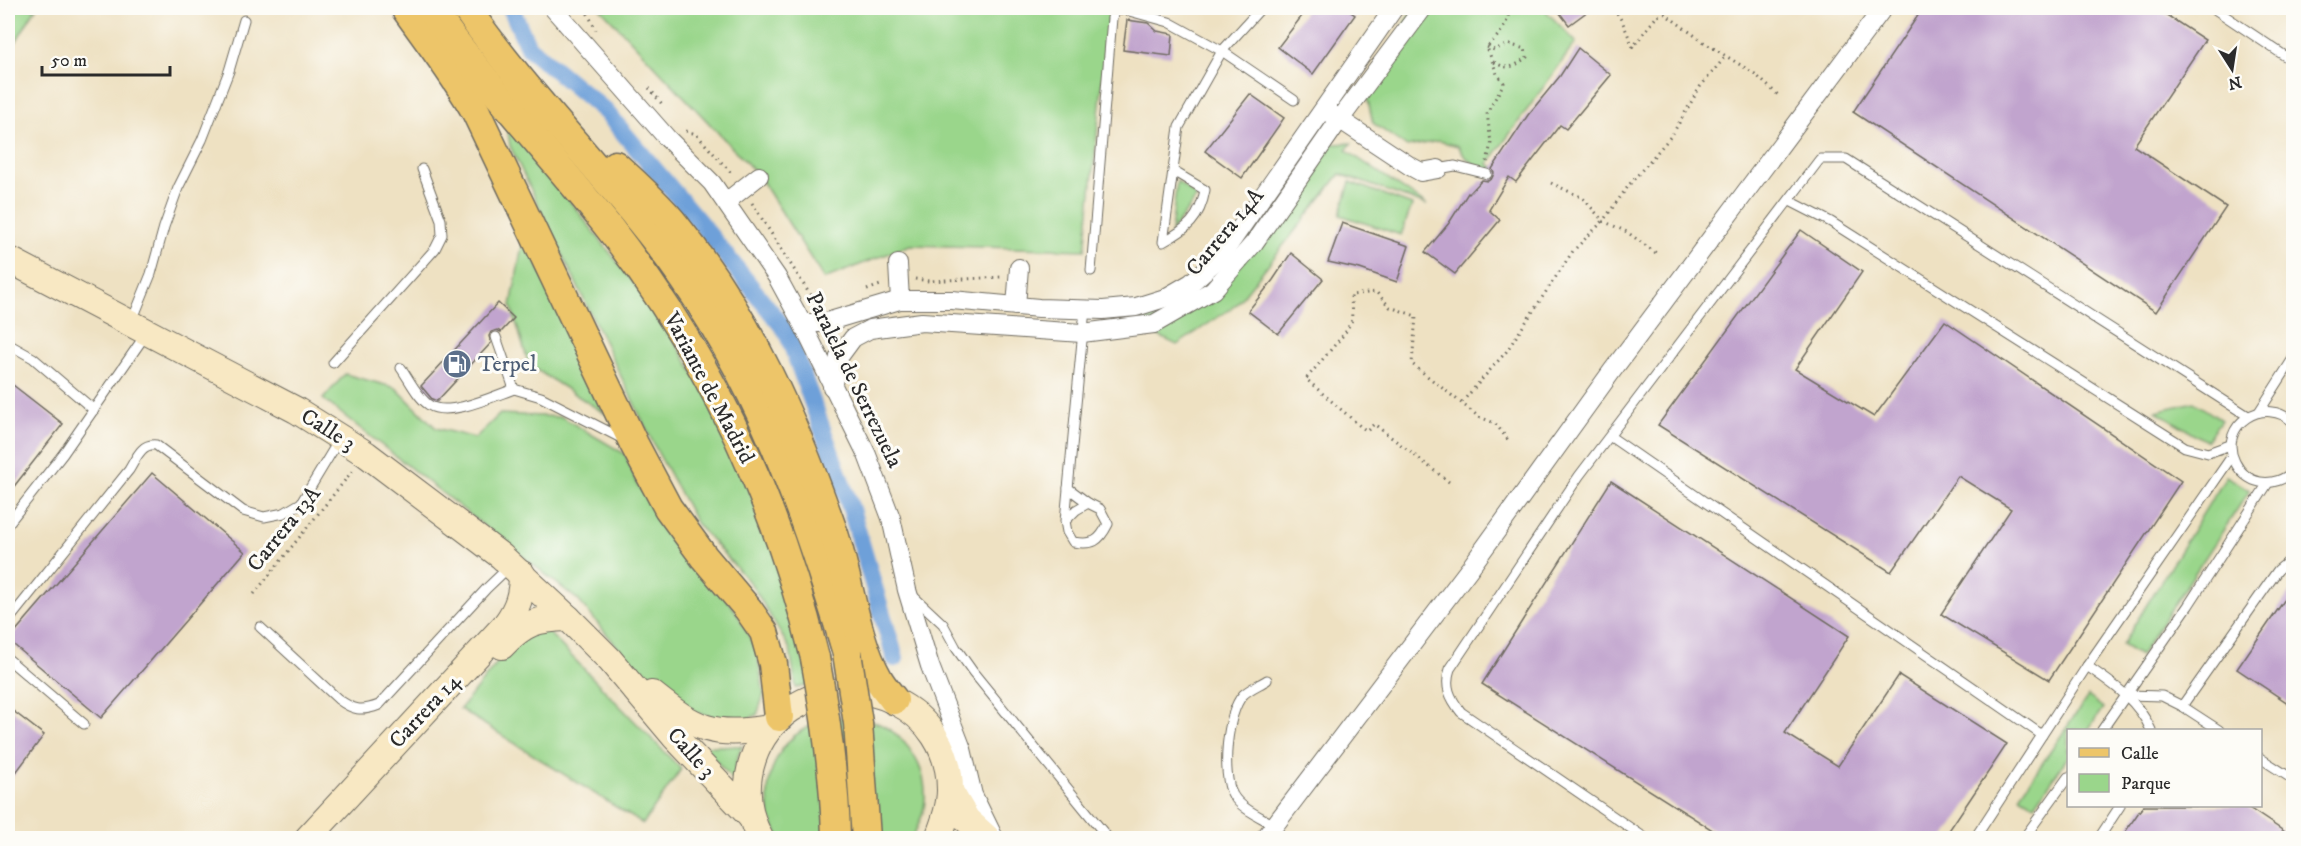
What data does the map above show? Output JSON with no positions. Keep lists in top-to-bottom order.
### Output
{
  "streets": {
    "main road": ["Variante de Madrid", "Calle 3", "Carrera 14"],
    "street": ["Carrera 14A", "Paralela de Serrezuela"],
    "path": ["Carrera 13A"]
  },
  "crossings": [
    ["Carrera 14A", "Paralela de Serrezuela"],
    ["Calle 3", "Carrera 14"]
  ],
  "places": {
    "fuel station": ["Terpel"]
  },
  "legend": ["Calle", "Parque"],
  "scale_bar": "50 m",
  "north": "bottom"
}
